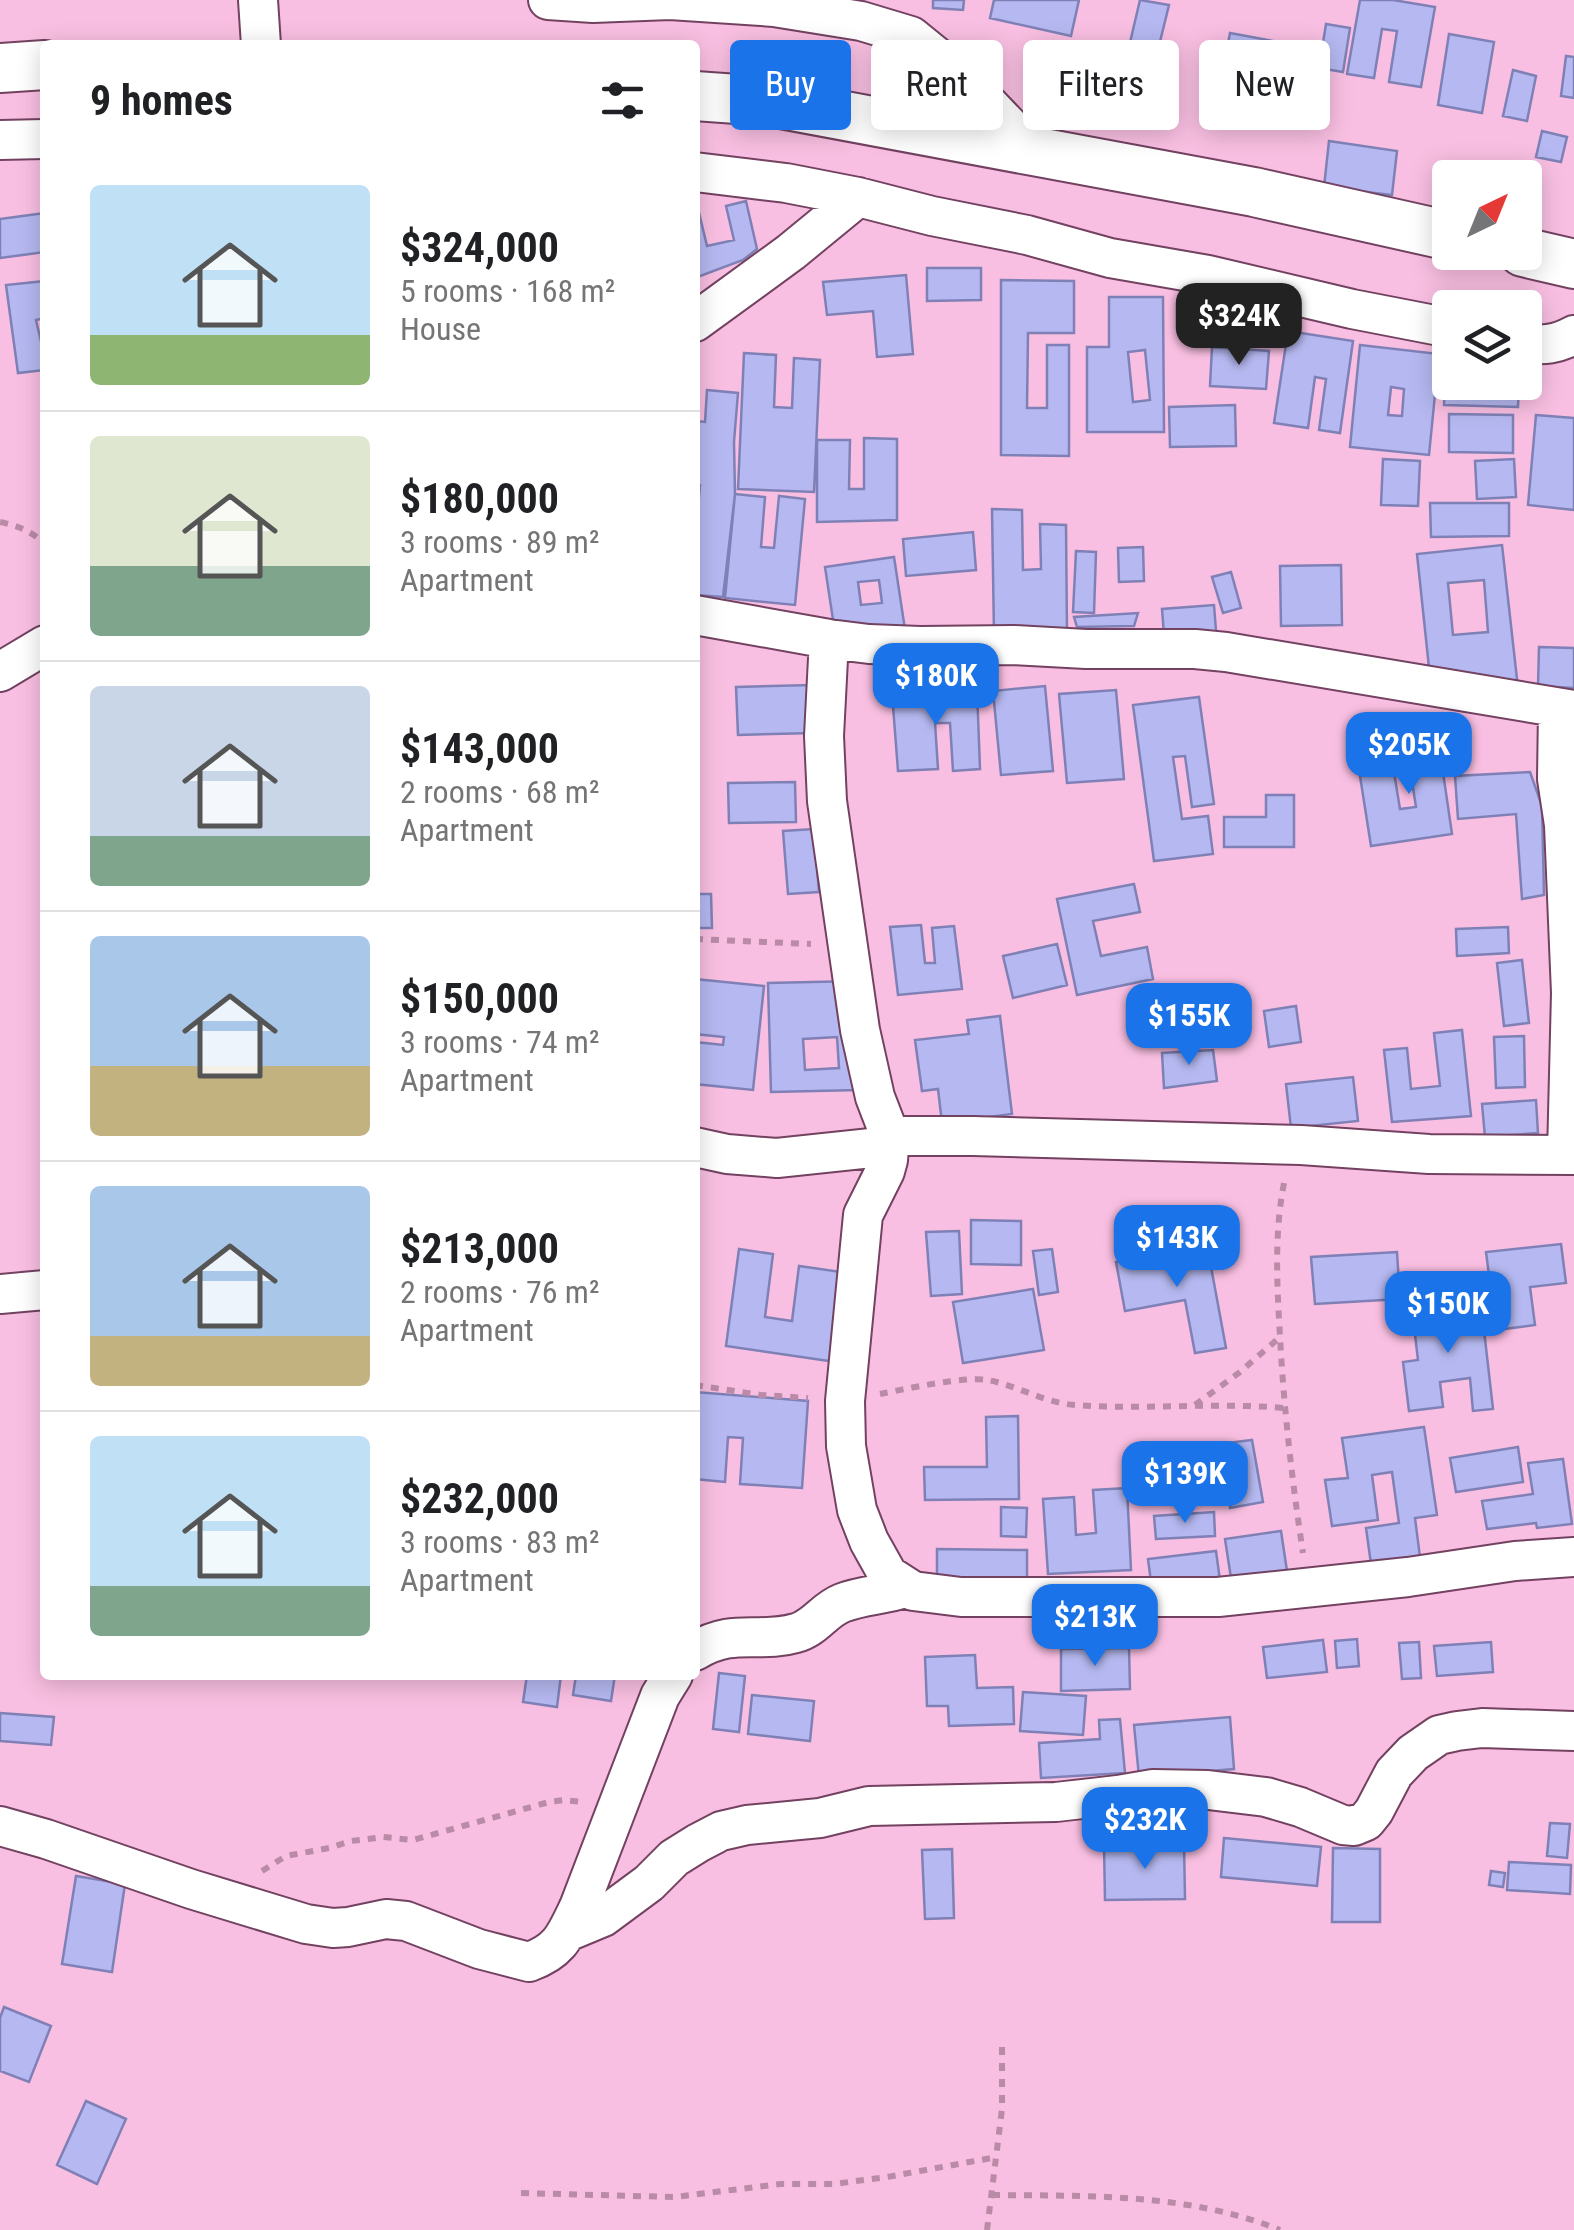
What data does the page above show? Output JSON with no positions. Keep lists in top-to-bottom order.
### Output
{
  "north": "top right",
  "page": {
    "chip": [
      "Buy",
      "Rent",
      "Filters",
      "New"
    ],
    "heading": "9 homes",
    "list": [
      {
        "name": "$324,000",
        "note": "5 rooms · 168 m² · House"
      },
      {
        "name": "$180,000",
        "note": "3 rooms · 89 m² · Apartment"
      },
      {
        "name": "$143,000",
        "note": "2 rooms · 68 m² · Apartment"
      },
      {
        "name": "$150,000",
        "note": "3 rooms · 74 m² · Apartment"
      },
      {
        "name": "$213,000",
        "note": "2 rooms · 76 m² · Apartment"
      },
      {
        "name": "$232,000",
        "note": "3 rooms · 83 m² · Apartment"
      }
    ],
    "price": [
      "$324K",
      "$180K",
      "$205K",
      "$155K",
      "$143K",
      "$150K",
      "$139K",
      "$213K",
      "$232K"
    ]
  }
}
